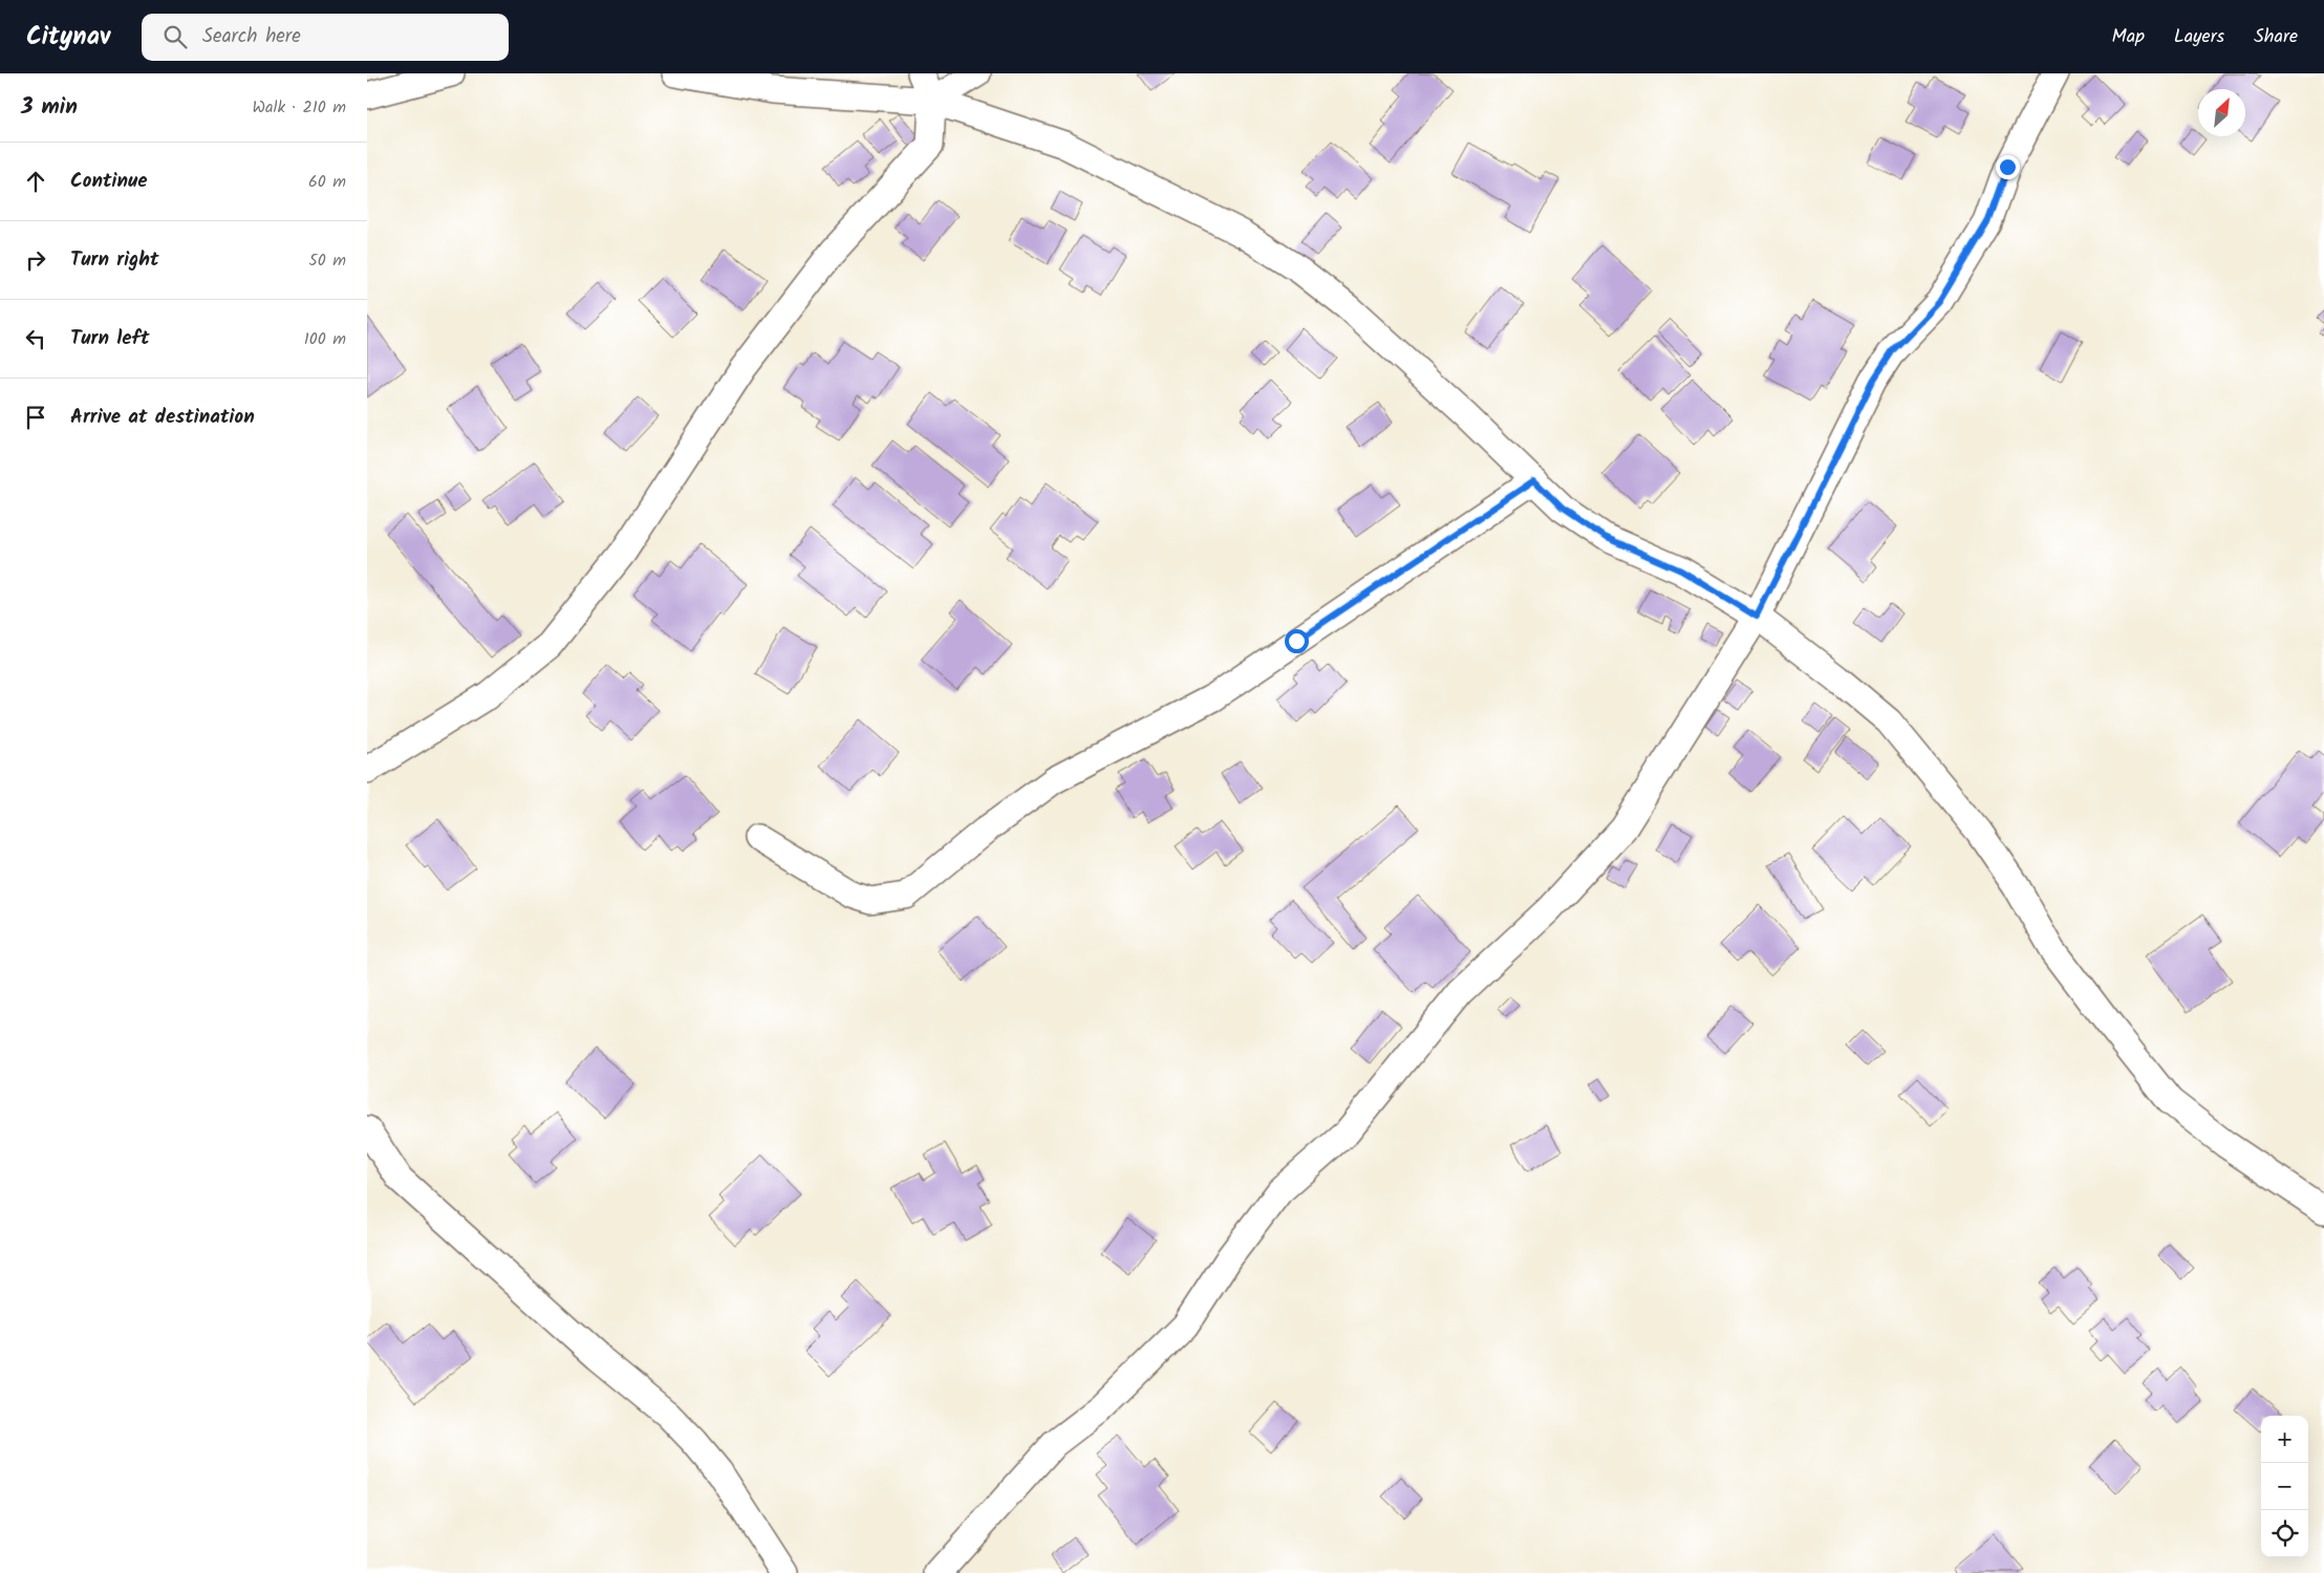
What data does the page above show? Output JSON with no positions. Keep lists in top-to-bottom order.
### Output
{
  "north": "top right",
  "page": {
    "header": "Citynav",
    "search": "Search here",
    "nav": ["Map", "Layers", "Share"],
    "heading": ["3 min", "Walk · 210 m"],
    "list": [
      ["Continue", "60 m"],
      ["Turn right", "50 m"],
      ["Turn left", "100 m"],
      "Arrive at destination"
    ],
    "map_buttons": ["+", "−"]
  }
}
